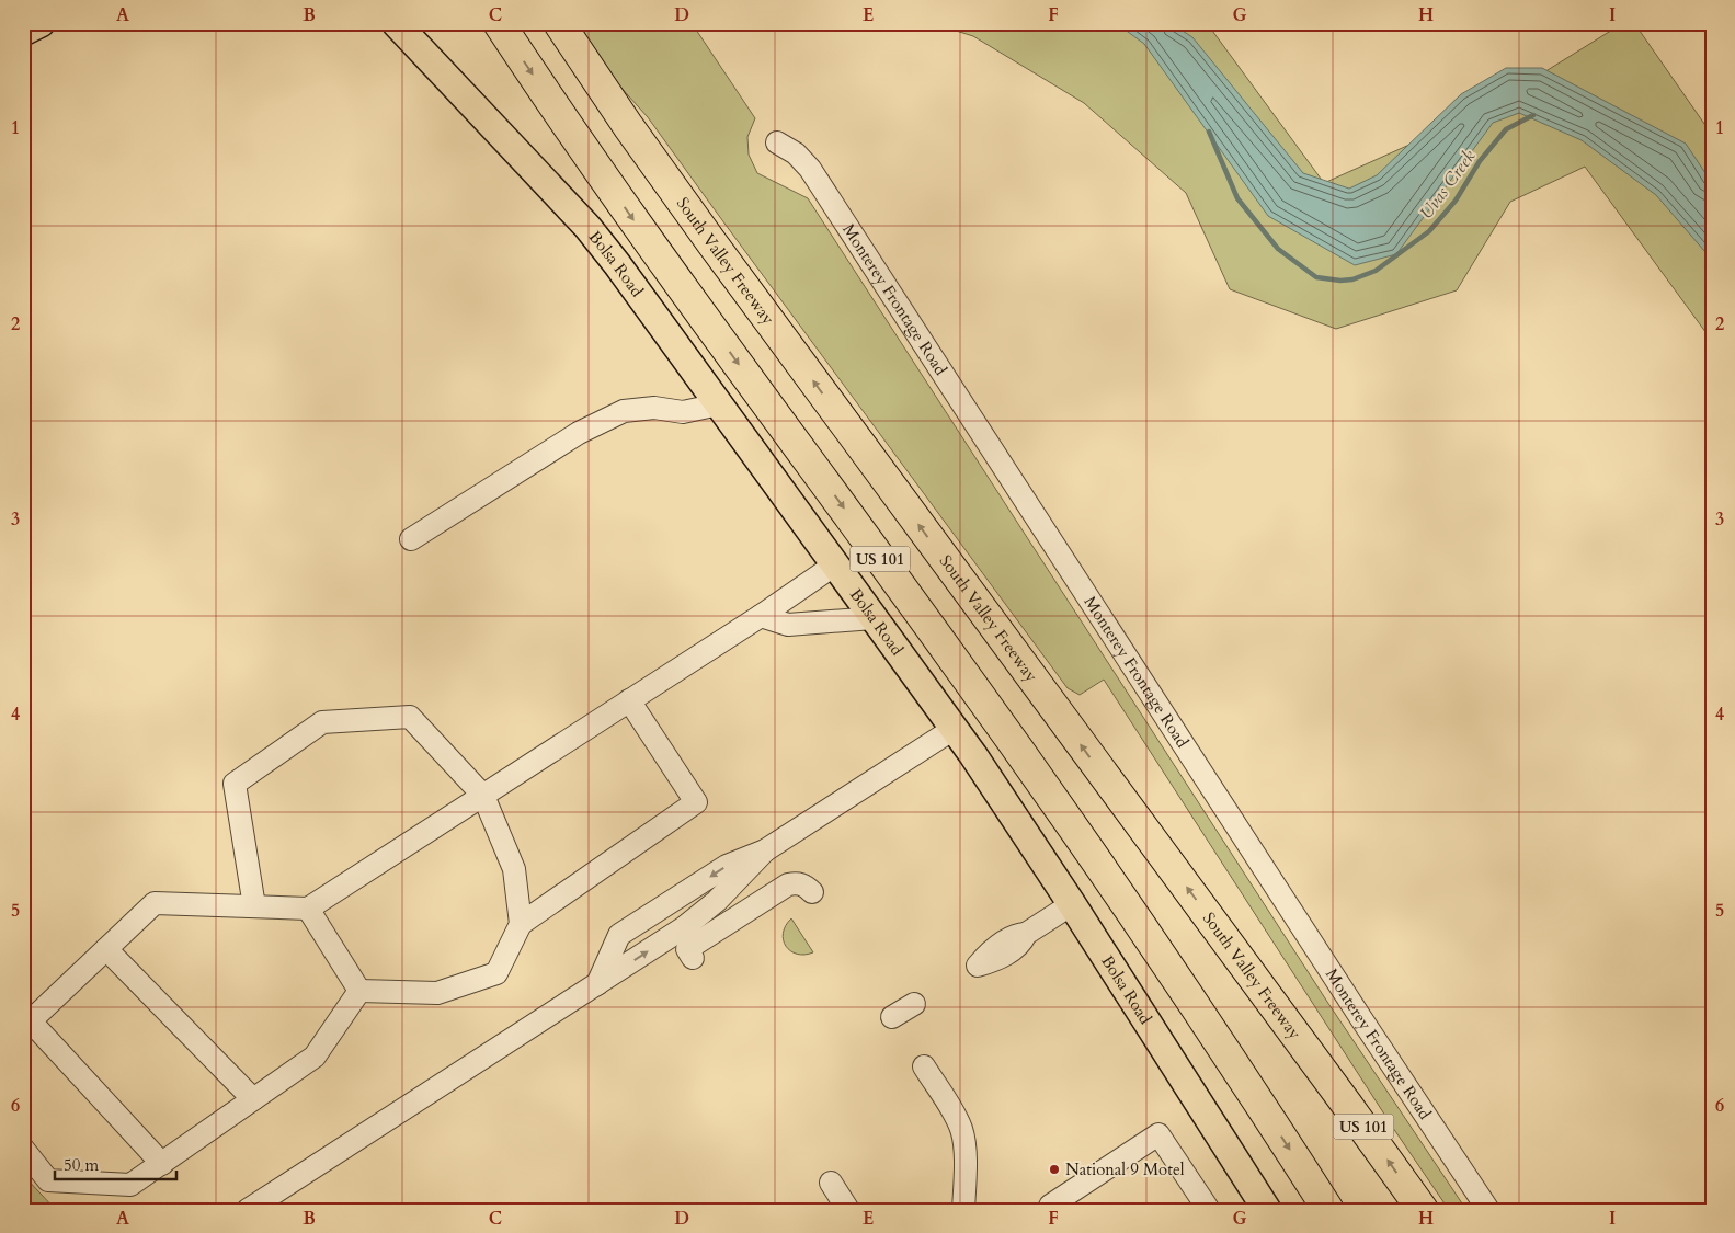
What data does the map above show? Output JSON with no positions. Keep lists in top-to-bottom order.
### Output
{
  "streets": {
    "highway": ["South Valley Freeway", "US 101"],
    "main road": ["Bolsa Road"],
    "street": ["Monterey Frontage Road"]
  },
  "water": ["Uvas Creek"],
  "places": ["National 9 Motel"],
  "scale_bar": "50 m",
  "grid": {
    "columns": [
      "A",
      "B",
      "C",
      "D",
      "E",
      "F",
      "G",
      "H",
      "I"
    ],
    "rows": [
      "1",
      "2",
      "3",
      "4",
      "5",
      "6"
    ]
  }
}
